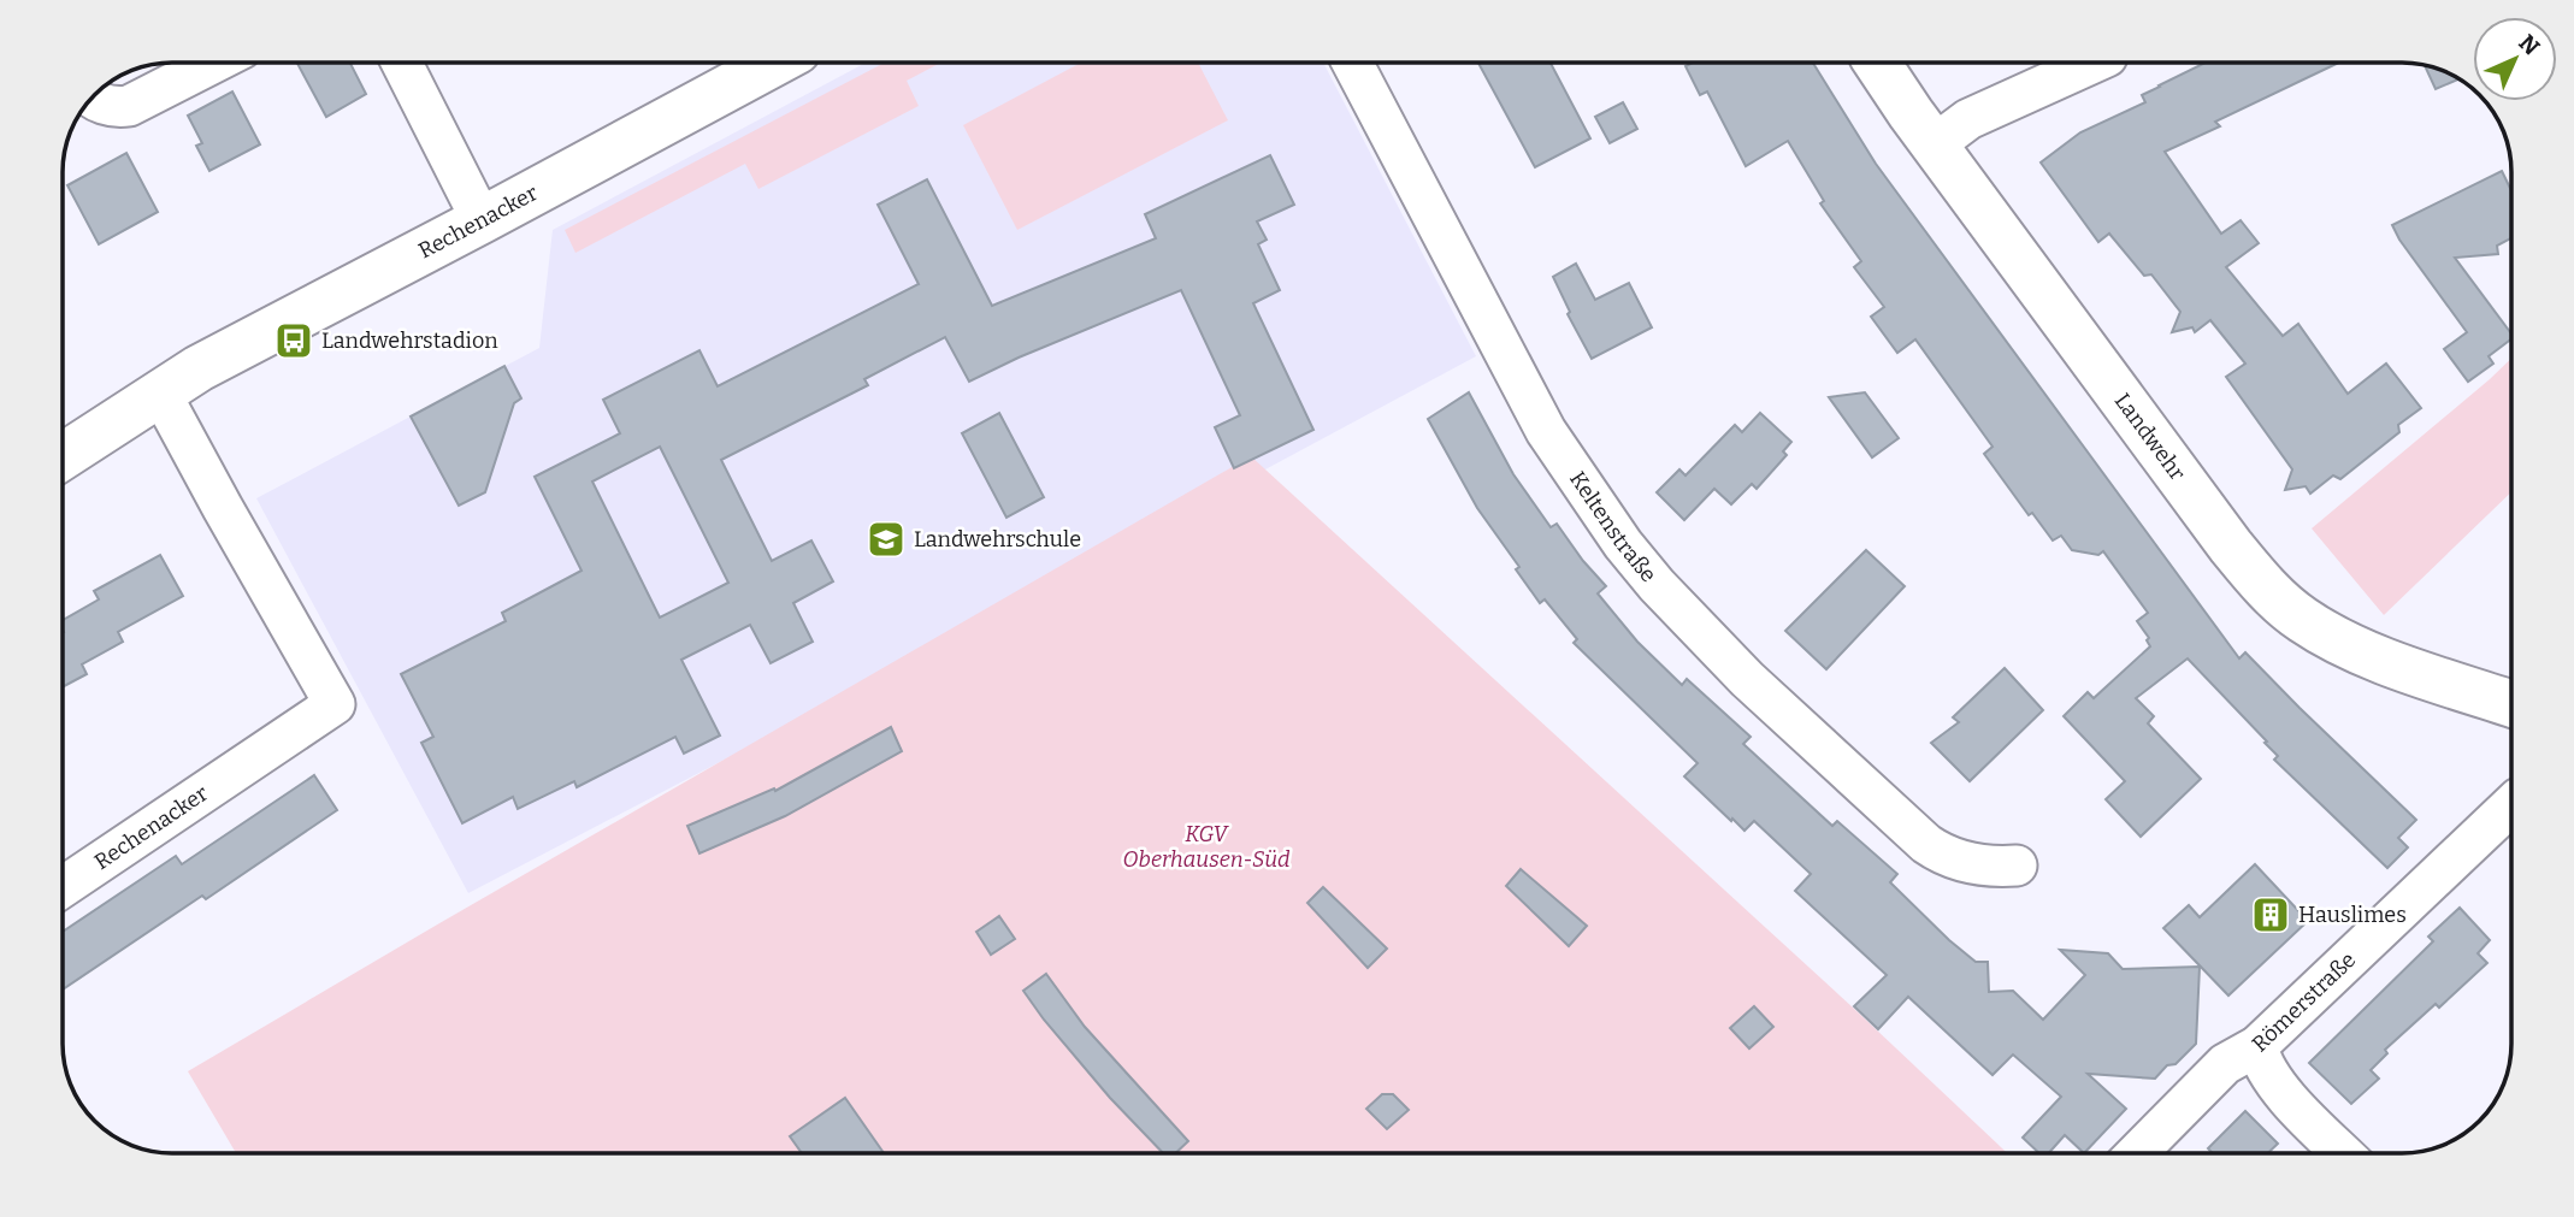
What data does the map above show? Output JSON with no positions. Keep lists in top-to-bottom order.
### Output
{
  "streets": {
    "street": [
      "Rechenacker",
      "Landwehr",
      "Keltenstraße",
      "Römerstraße"
    ]
  },
  "parks": ["KGV Oberhausen-Süd"],
  "places": {
    "bus stop": ["Landwehrstadion"],
    "school or university": ["Landwehrschule"],
    "building": ["Hauslimes"]
  },
  "north": "top right"
}
